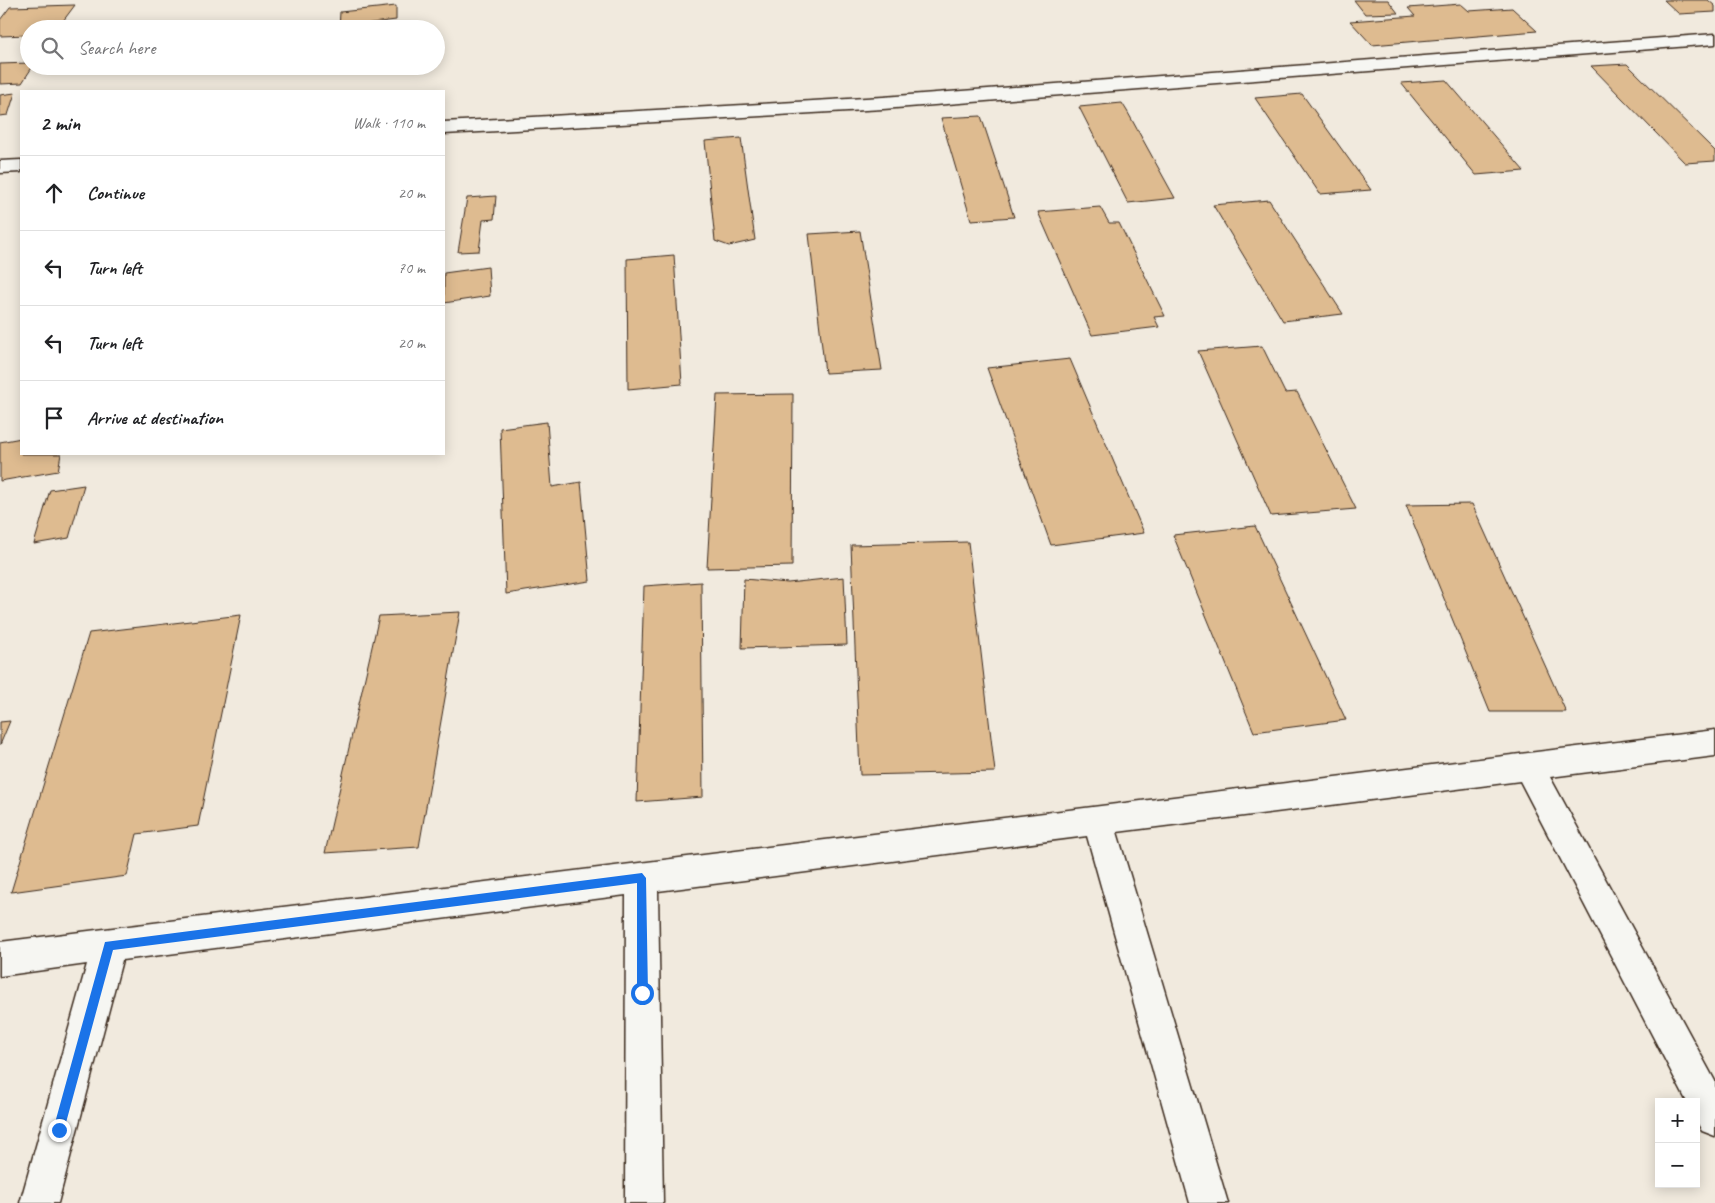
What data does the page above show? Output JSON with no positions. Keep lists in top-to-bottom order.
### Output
{
  "page": {
    "search": "Search here",
    "heading": ["2 min", "Walk · 110 m"],
    "list": [
      ["Continue", "20 m"],
      ["Turn left", "70 m"],
      ["Turn left", "20 m"],
      "Arrive at destination"
    ],
    "map_buttons": ["+", "−"]
  }
}
